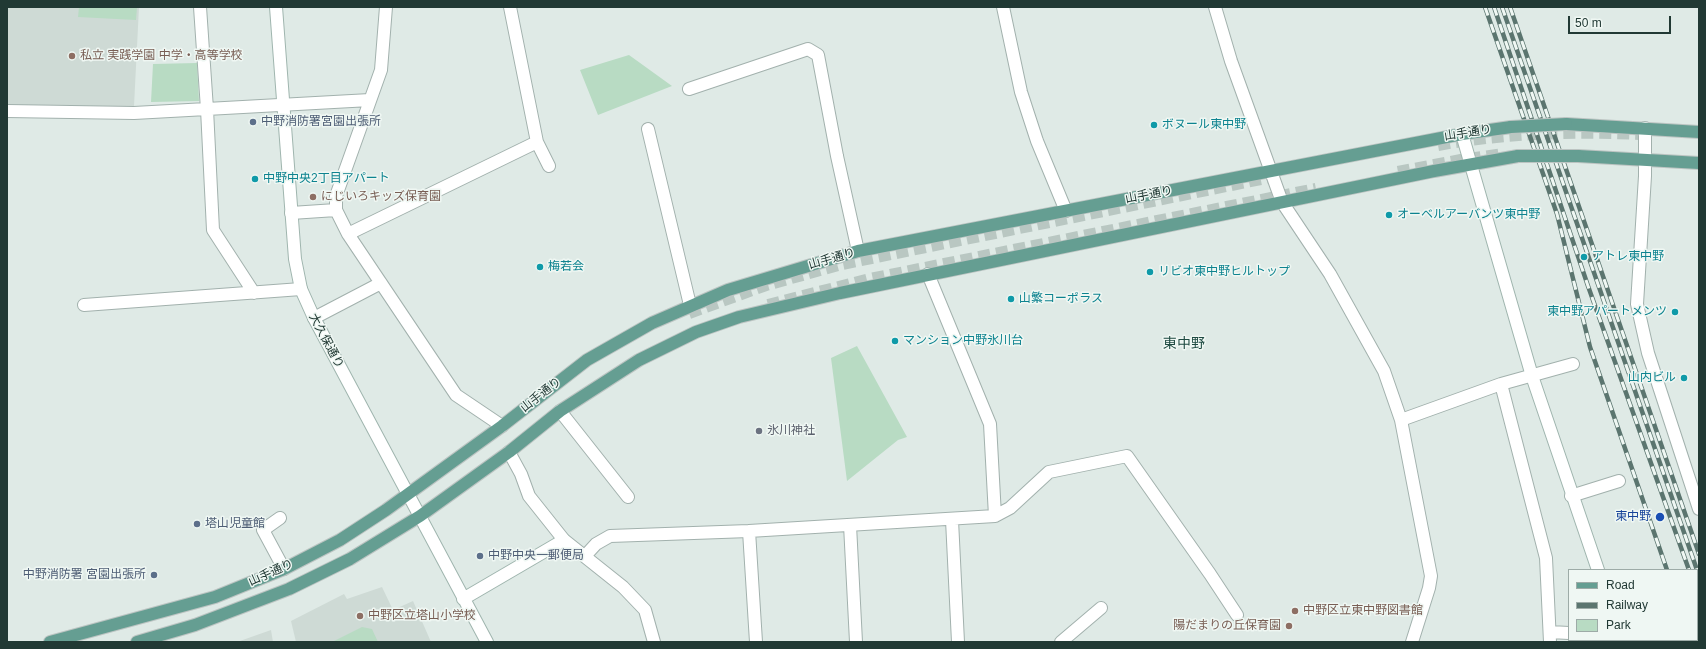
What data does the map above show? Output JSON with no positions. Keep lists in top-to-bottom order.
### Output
{
  "streets": {
    "main road": ["山手通り"],
    "street": ["大久保通り"]
  },
  "crossings": [
    ["山手通り", "大久保通り"]
  ],
  "districts": ["東中野"],
  "places": [
    "私立 実践学園 中学・高等学校",
    "中野消防署宮園出張所",
    "ボヌール東中野",
    "中野中央2丁目アパート",
    "にじいろキッズ保育園",
    "オーベルアーバンツ東中野",
    "アトレ東中野",
    "梅若会",
    "リビオ東中野ヒルトップ",
    "山繁コーポラス",
    "東中野アパートメンツ",
    "マンション中野氷川台",
    "山内ビル",
    "氷川神社",
    "東中野",
    "塔山児童館",
    "中野中央一郵便局",
    "中野消防署 宮園出張所",
    "中野区立東中野図書館",
    "中野区立塔山小学校",
    "陽だまりの丘保育園"
  ],
  "legend": ["Road", "Railway", "Park"],
  "scale_bar": "50 m"
}
